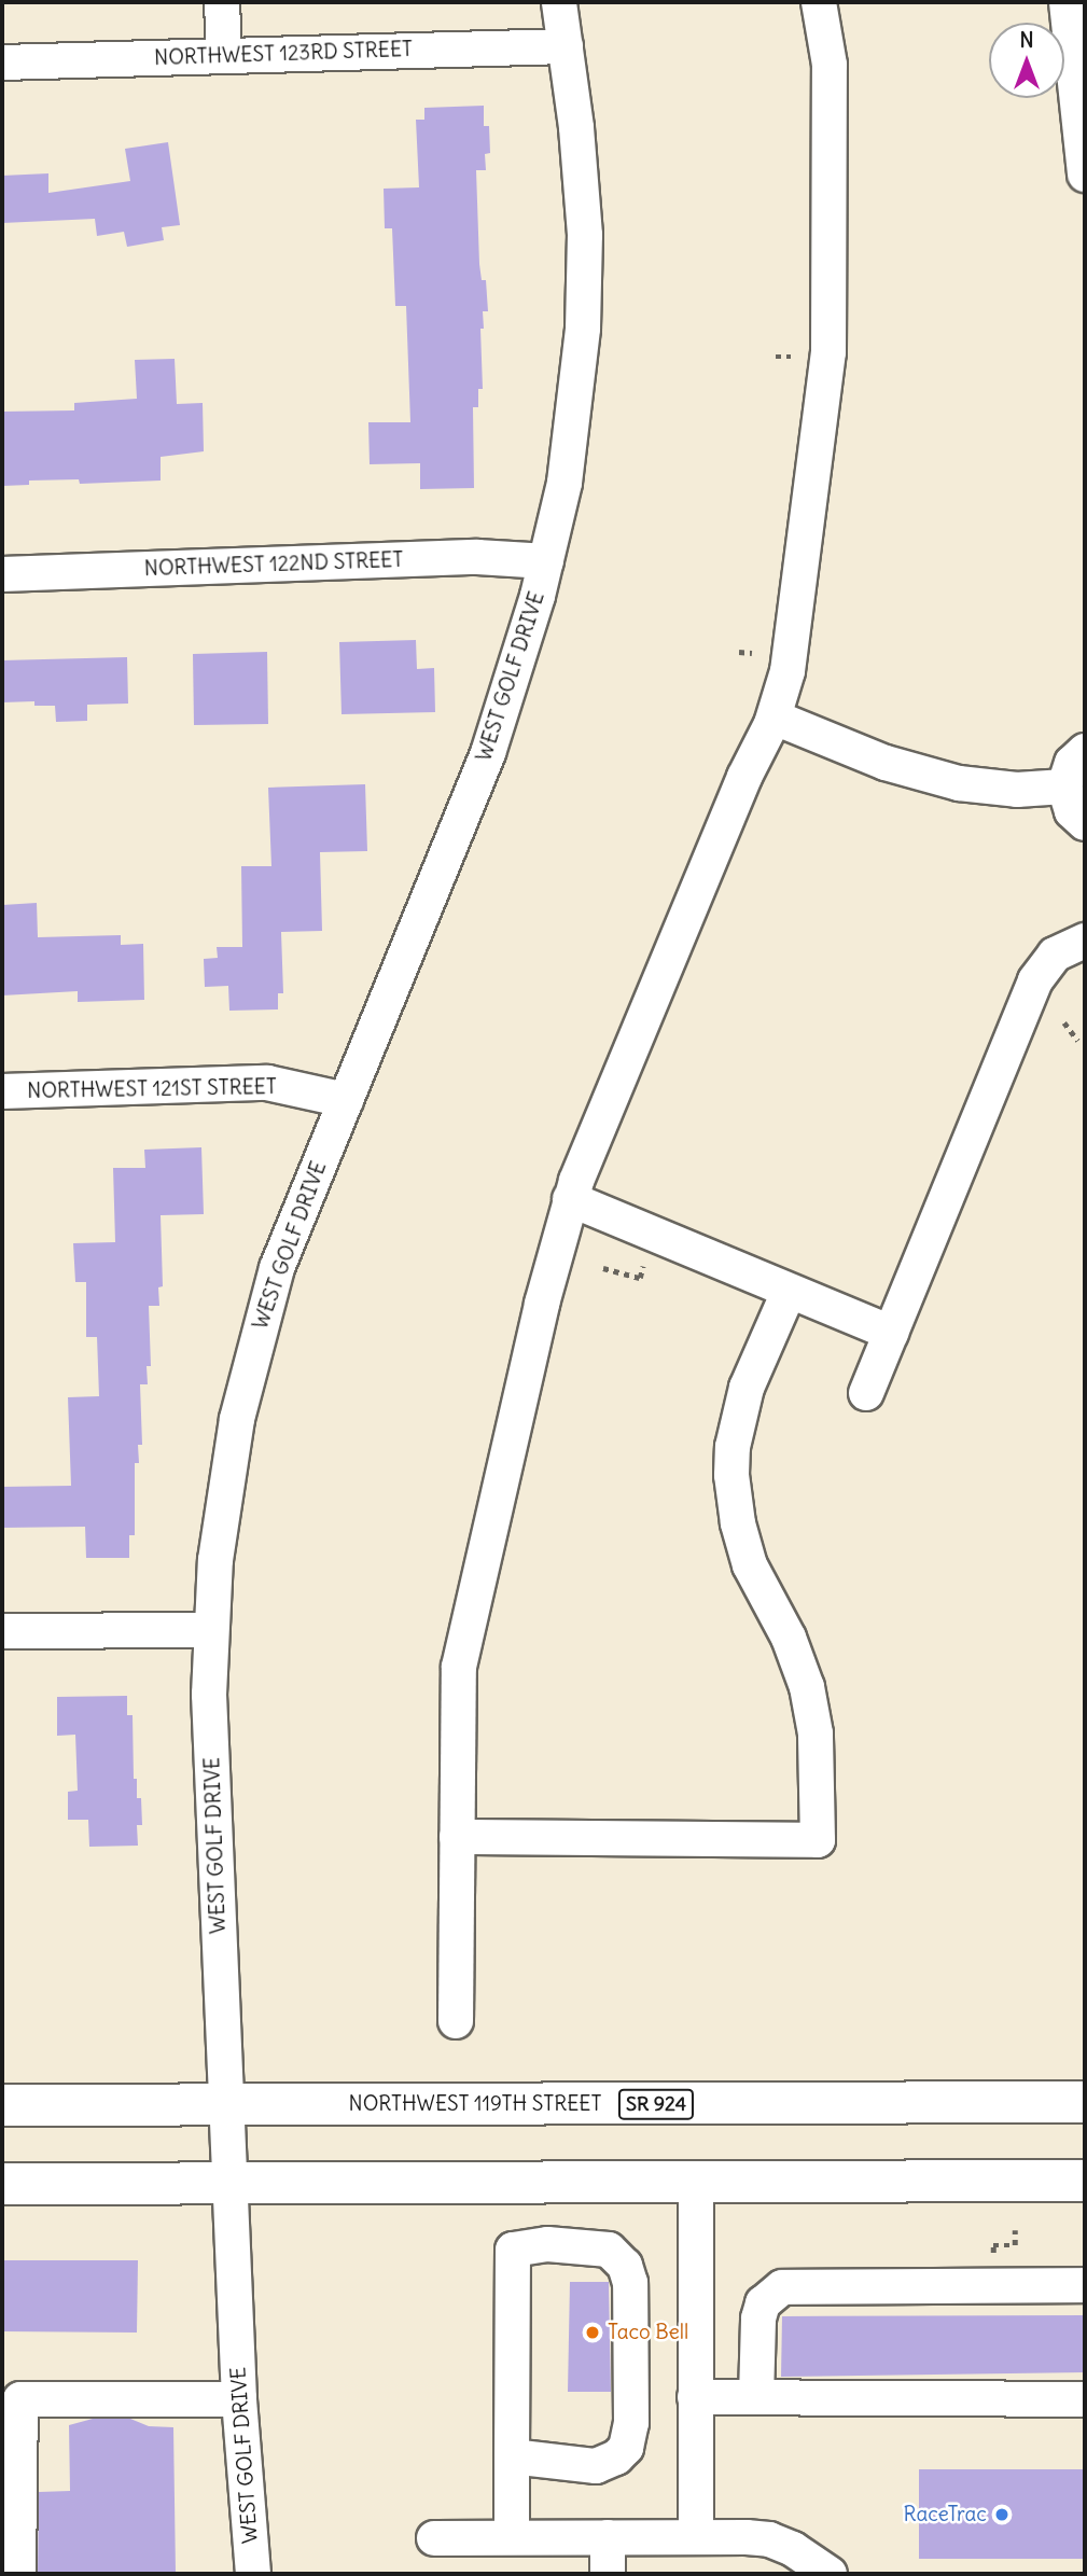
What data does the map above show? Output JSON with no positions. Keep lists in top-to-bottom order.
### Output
{
  "streets": {
    "highway": ["NORTHWEST 119TH STREET", "SR 924"],
    "street": [
      "NORTHWEST 123RD STREET",
      "NORTHWEST 122ND STREET",
      "WEST GOLF DRIVE",
      "NORTHWEST 121ST STREET"
    ]
  },
  "crossings": [
    ["NORTHWEST 123RD STREET", "WEST GOLF DRIVE"],
    ["NORTHWEST 122ND STREET", "WEST GOLF DRIVE"],
    ["WEST GOLF DRIVE", "NORTHWEST 121ST STREET"],
    ["WEST GOLF DRIVE", "NORTHWEST 119TH STREET"]
  ],
  "places": ["Taco Bell", "RaceTrac"],
  "north": "top"
}
